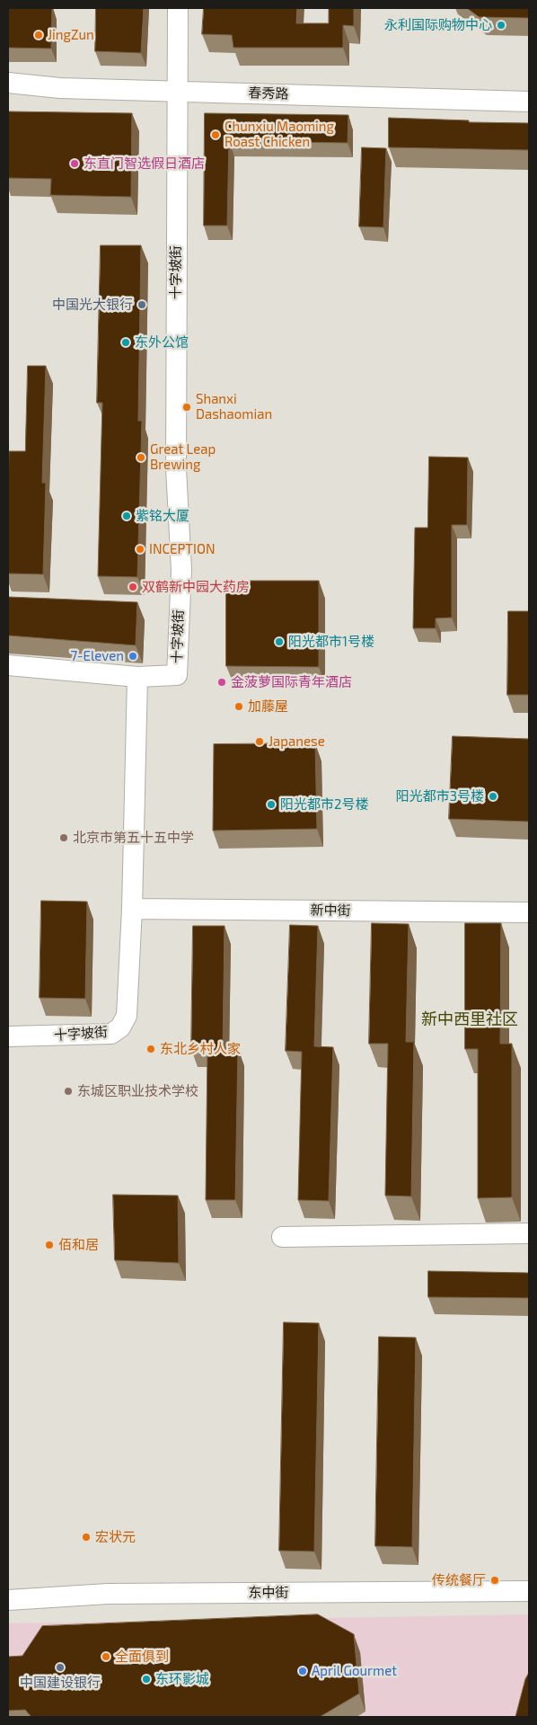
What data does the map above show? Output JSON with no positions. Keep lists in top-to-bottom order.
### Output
{
  "streets": {
    "street": [
      "春秀路",
      "十字坡街",
      "新中街",
      "东中街"
    ]
  },
  "crossings": [
    ["春秀路", "十字坡街"],
    ["十字坡街", "新中街"]
  ],
  "districts": ["新中西里社区"],
  "places": [
    "永利国际购物中心",
    "JingZun",
    "Chunxiu Maoming Roast Chicken",
    "东直门智选假日酒店",
    "中国光大银行",
    "东外公馆",
    "Shanxi Dashaomian",
    "Great Leap Brewing",
    "紫铭大厦",
    "INCEPTION",
    "双鹤新中园大药房",
    "阳光都市1号楼",
    "7-Eleven",
    "金菠萝国际青年酒店",
    "加藤屋",
    "Japanese",
    "阳光都市3号楼",
    "阳光都市2号楼",
    "北京市第五十五中学",
    "东北乡村人家",
    "东城区职业技术学校",
    "佰和居",
    "宏状元",
    "传统餐厅",
    "全面俱到",
    "中国建设银行",
    "April Gourmet",
    "东环影城"
  ]
}
